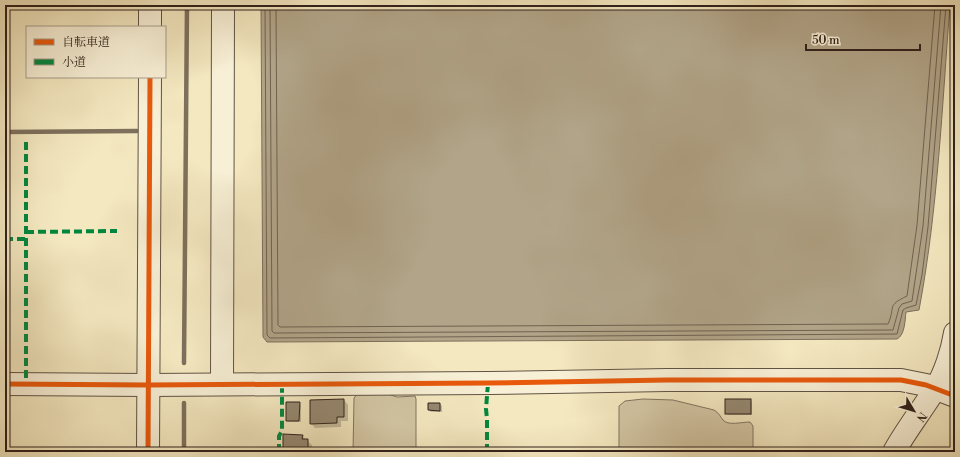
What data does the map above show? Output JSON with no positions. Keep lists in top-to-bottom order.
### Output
{
  "legend": ["自転車道", "小道"],
  "scale_bar": "50 m",
  "north": "bottom right"
}
